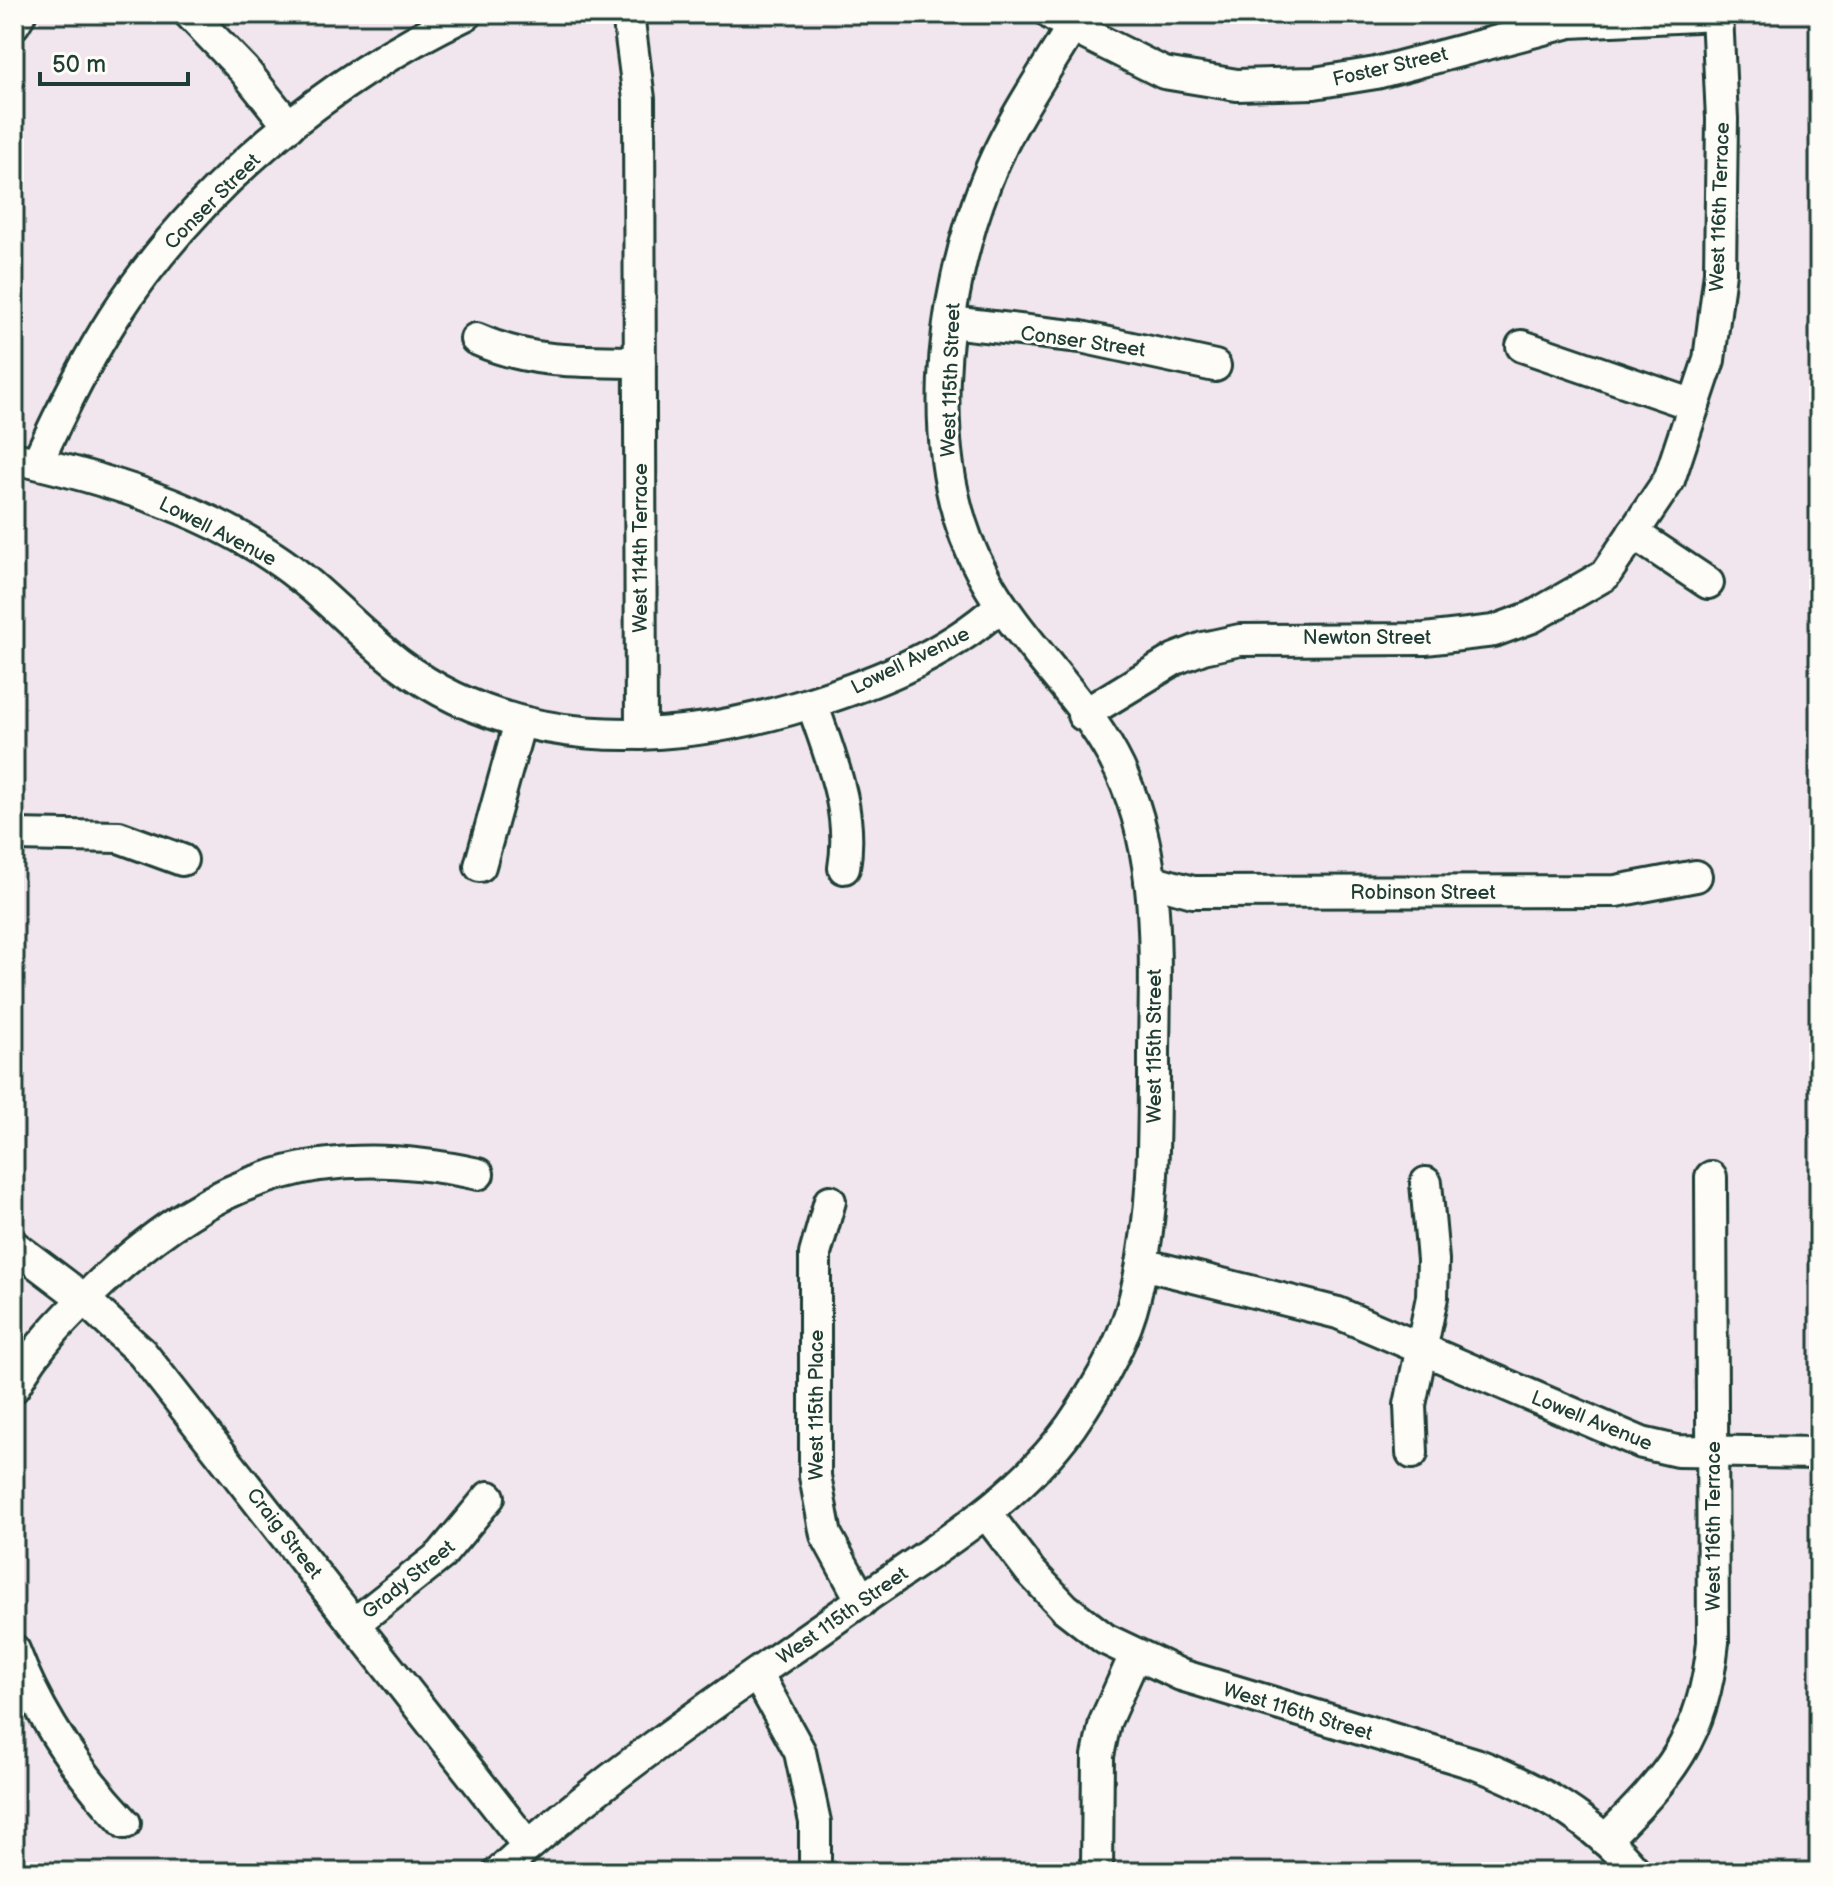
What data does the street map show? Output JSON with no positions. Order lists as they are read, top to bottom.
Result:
{
  "streets": {
    "street": [
      "Foster Street",
      "Conser Street",
      "West 116th Terrace",
      "West 115th Street",
      "Lowell Avenue",
      "West 114th Terrace",
      "Newton Street",
      "Robinson Street",
      "West 115th Place",
      "Craig Street",
      "Grady Street",
      "West 116th Street"
    ]
  },
  "crossings": [
    ["Foster Street", "West 116th Terrace"],
    ["Foster Street", "West 115th Street"],
    ["Conser Street", "West 115th Street"],
    ["Conser Street", "Lowell Avenue"],
    ["West 116th Terrace", "Lowell Avenue"],
    ["West 116th Terrace", "Newton Street"],
    ["West 116th Terrace", "West 116th Street"],
    ["West 115th Street", "Lowell Avenue"],
    ["West 115th Street", "Newton Street"],
    ["West 115th Street", "Robinson Street"],
    ["West 115th Street", "West 115th Place"],
    ["West 115th Street", "Craig Street"],
    ["West 115th Street", "West 116th Street"],
    ["Lowell Avenue", "West 114th Terrace"],
    ["Craig Street", "Grady Street"]
  ],
  "scale_bar": "50 m"
}
